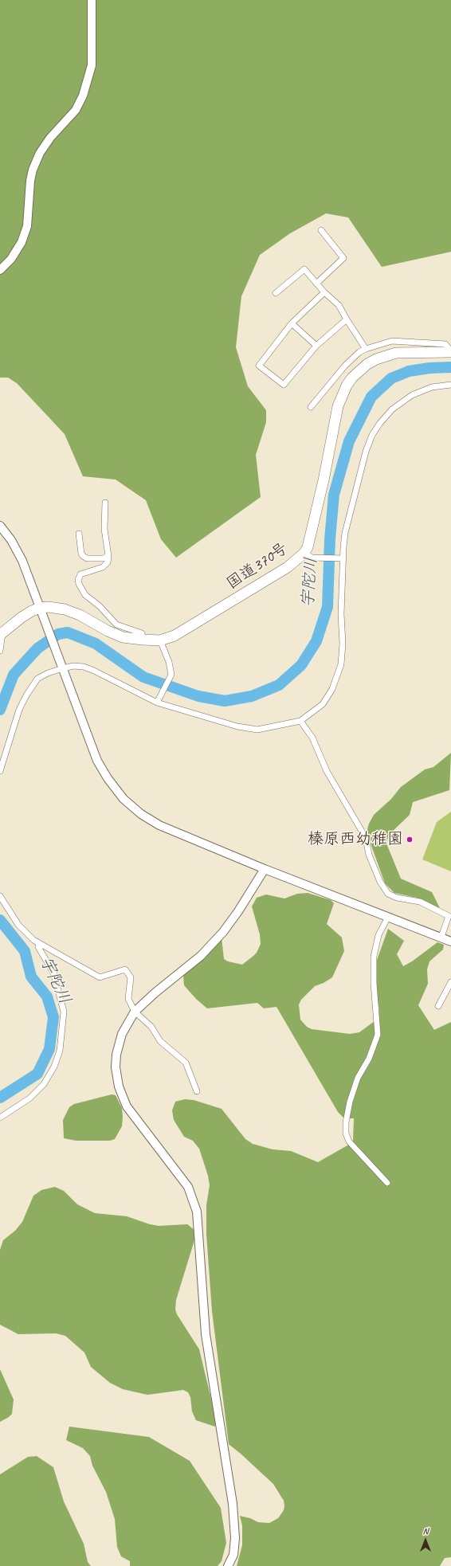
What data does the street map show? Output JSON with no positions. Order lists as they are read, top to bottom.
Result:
{
  "streets": {
    "highway": ["国道370号"]
  },
  "water": ["宇陀川"],
  "places": ["榛原西幼稚園"],
  "north": "top"
}
